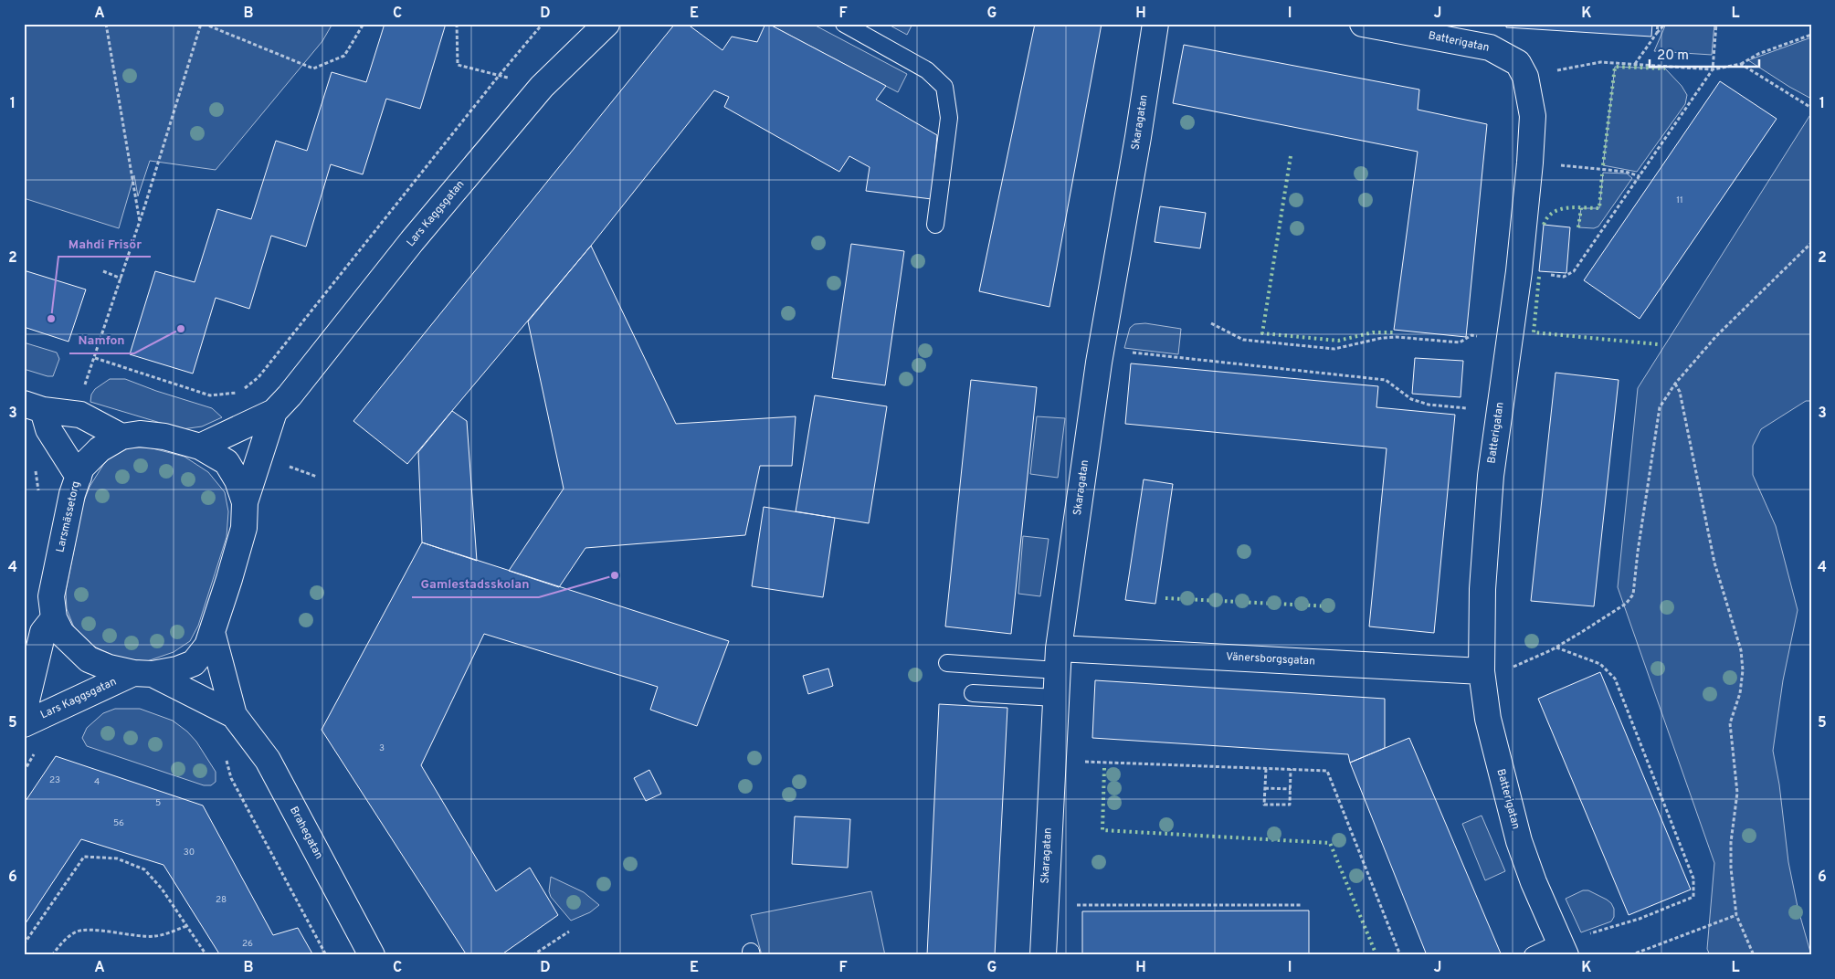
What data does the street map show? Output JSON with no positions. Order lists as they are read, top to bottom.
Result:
{
  "streets": {
    "street": [
      "Batterigatan",
      "Skaragatan",
      "Lars Kaggsgatan",
      "Larsmässetorg",
      "Vänersborgsgatan",
      "Brahegatan"
    ]
  },
  "crossings": [
    ["Batterigatan", "Vänersborgsgatan"],
    ["Skaragatan", "Vänersborgsgatan"],
    ["Lars Kaggsgatan", "Larsmässetorg"],
    ["Lars Kaggsgatan", "Brahegatan"],
    ["Larsmässetorg", "Brahegatan"]
  ],
  "places": ["Mahdi Frisör", "Namfon", "Gamlestadsskolan"],
  "house_numbers": [
    "11",
    "3",
    "23",
    "4",
    "5",
    "56",
    "30",
    "28",
    "26"
  ],
  "scale_bar": "20 m",
  "grid": {
    "columns": [
      "A",
      "B",
      "C",
      "D",
      "E",
      "F",
      "G",
      "H",
      "I",
      "J",
      "K",
      "L"
    ],
    "rows": [
      "1",
      "2",
      "3",
      "4",
      "5",
      "6"
    ]
  }
}
